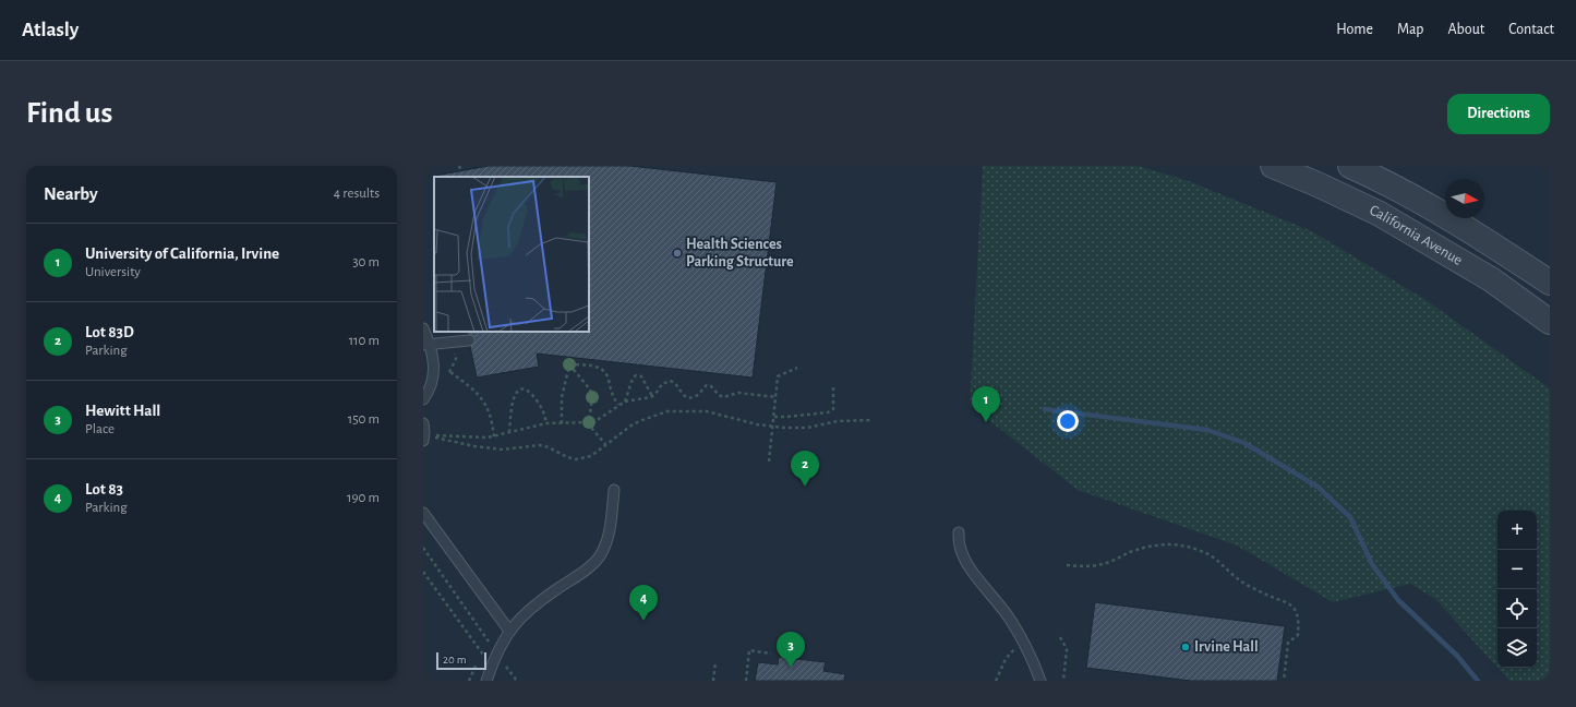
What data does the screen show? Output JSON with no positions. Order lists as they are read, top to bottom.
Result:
{
  "streets": {
    "street": ["California Avenue"]
  },
  "places": ["Health Sciences Parking Structure", "Irvine Hall"],
  "scale_bar": "20 m",
  "north": "right",
  "page": {
    "header": "Atlasly",
    "nav": [
      "Home",
      "Map",
      "About",
      "Contact"
    ],
    "buttons": "Directions",
    "title": "Find us",
    "heading": ["Nearby", "4 results"],
    "list": [
      {
        "mark": "1",
        "name": "University of California, Irvine",
        "note": "University",
        "value": "30 m"
      },
      {
        "mark": "2",
        "name": "Lot 83D",
        "note": "Parking",
        "value": "110 m"
      },
      {
        "mark": "3",
        "name": "Hewitt Hall",
        "note": "Place",
        "value": "150 m"
      },
      {
        "mark": "4",
        "name": "Lot 83",
        "note": "Parking",
        "value": "190 m"
      }
    ],
    "pins": [
      "1",
      "2",
      "4",
      "3"
    ],
    "map_buttons": ["+", "−"],
    "scale": "20 m"
  }
}
